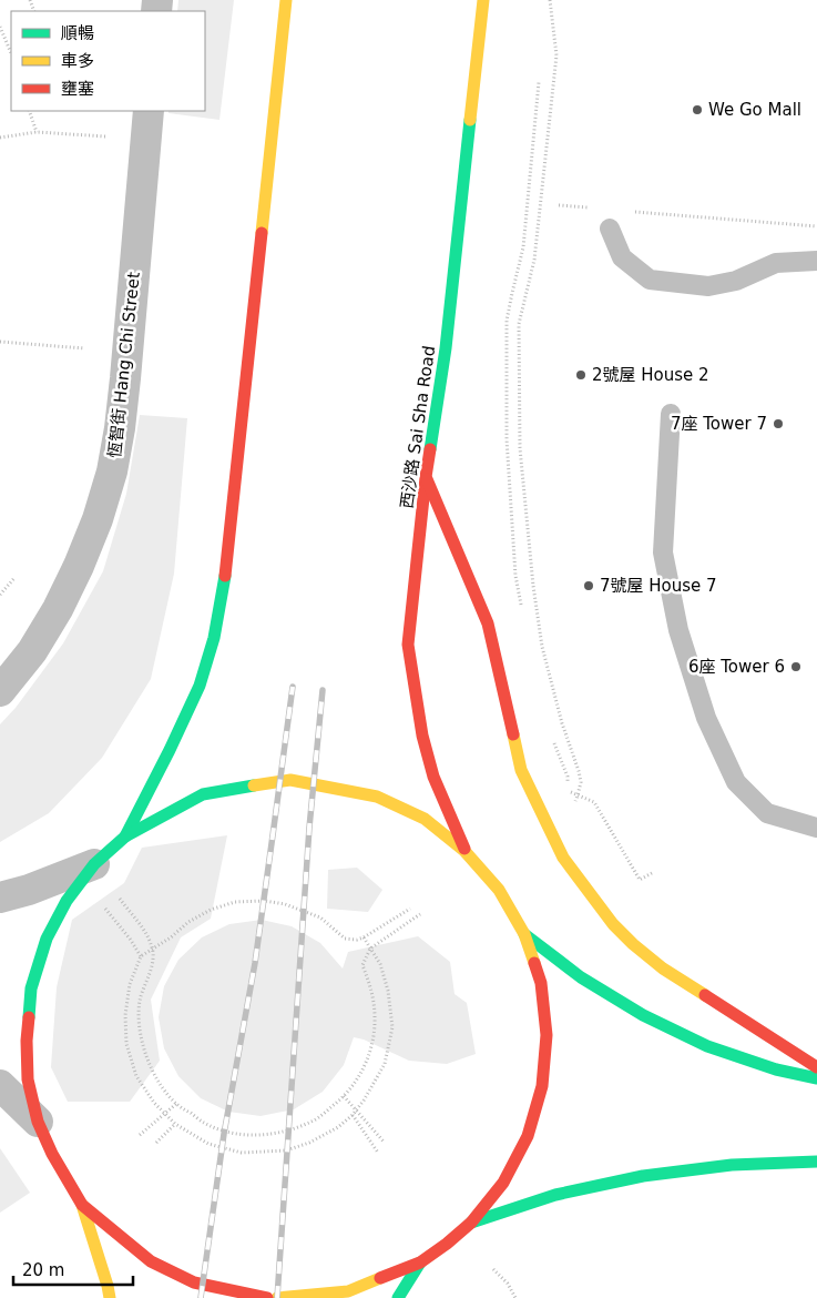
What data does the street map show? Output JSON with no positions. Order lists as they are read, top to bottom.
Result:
{
  "streets": {
    "main road": ["西沙路 Sai Sha Road"],
    "street": ["恆智街 Hang Chi Street"]
  },
  "places": [
    "We Go Mall",
    "2號屋 House 2",
    "7座 Tower 7",
    "7號屋 House 7",
    "6座 Tower 6"
  ],
  "legend": ["順暢", "車多", "壅塞"],
  "scale_bar": "20 m"
}
